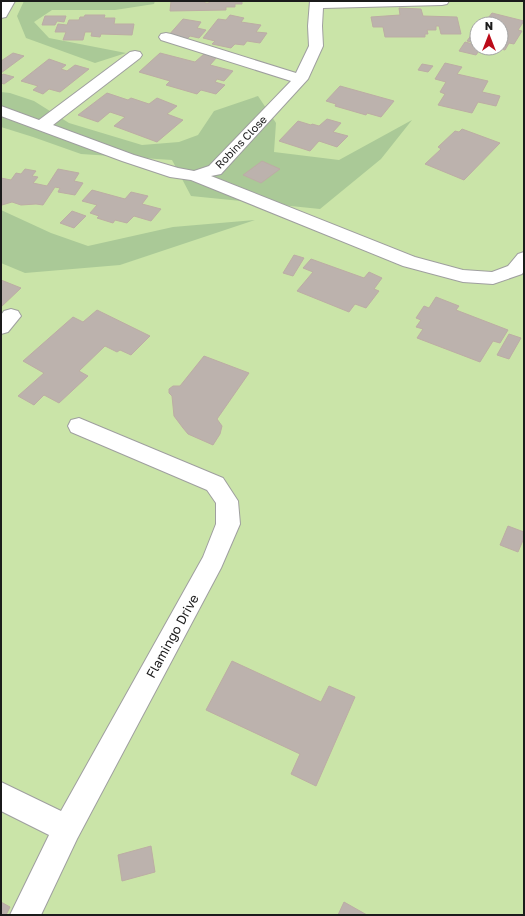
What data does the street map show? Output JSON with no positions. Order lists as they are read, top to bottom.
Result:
{
  "streets": {
    "street": ["Robins Close", "Flamingo Drive"]
  },
  "north": "top"
}
